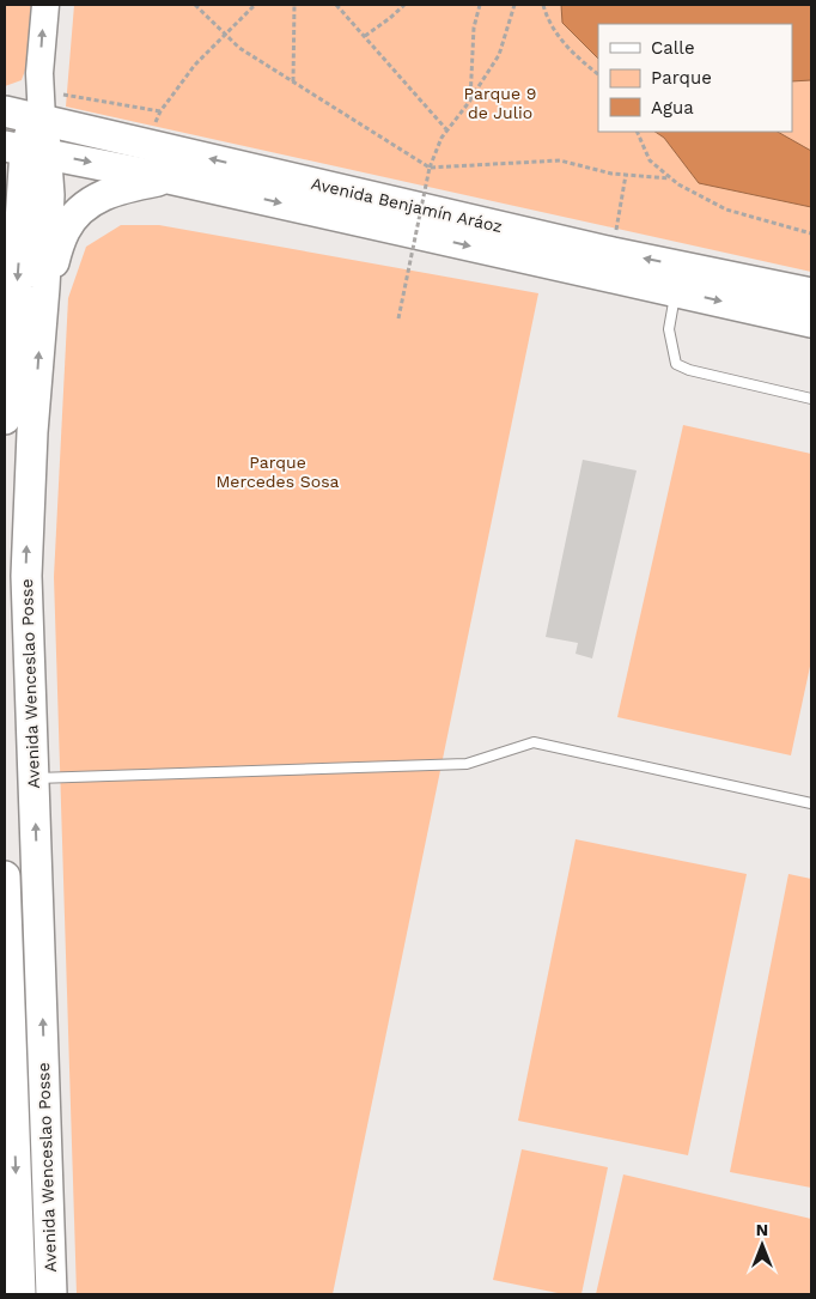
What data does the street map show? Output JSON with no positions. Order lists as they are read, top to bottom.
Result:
{
  "streets": {
    "main road": ["Avenida Benjamín Aráoz", "Avenida Wenceslao Posse"]
  },
  "crossings": [
    ["Avenida Benjamín Aráoz", "Avenida Wenceslao Posse"]
  ],
  "parks": ["Parque 9 de Julio", "Parque Mercedes Sosa"],
  "legend": ["Calle", "Parque", "Agua"],
  "north": "top"
}
